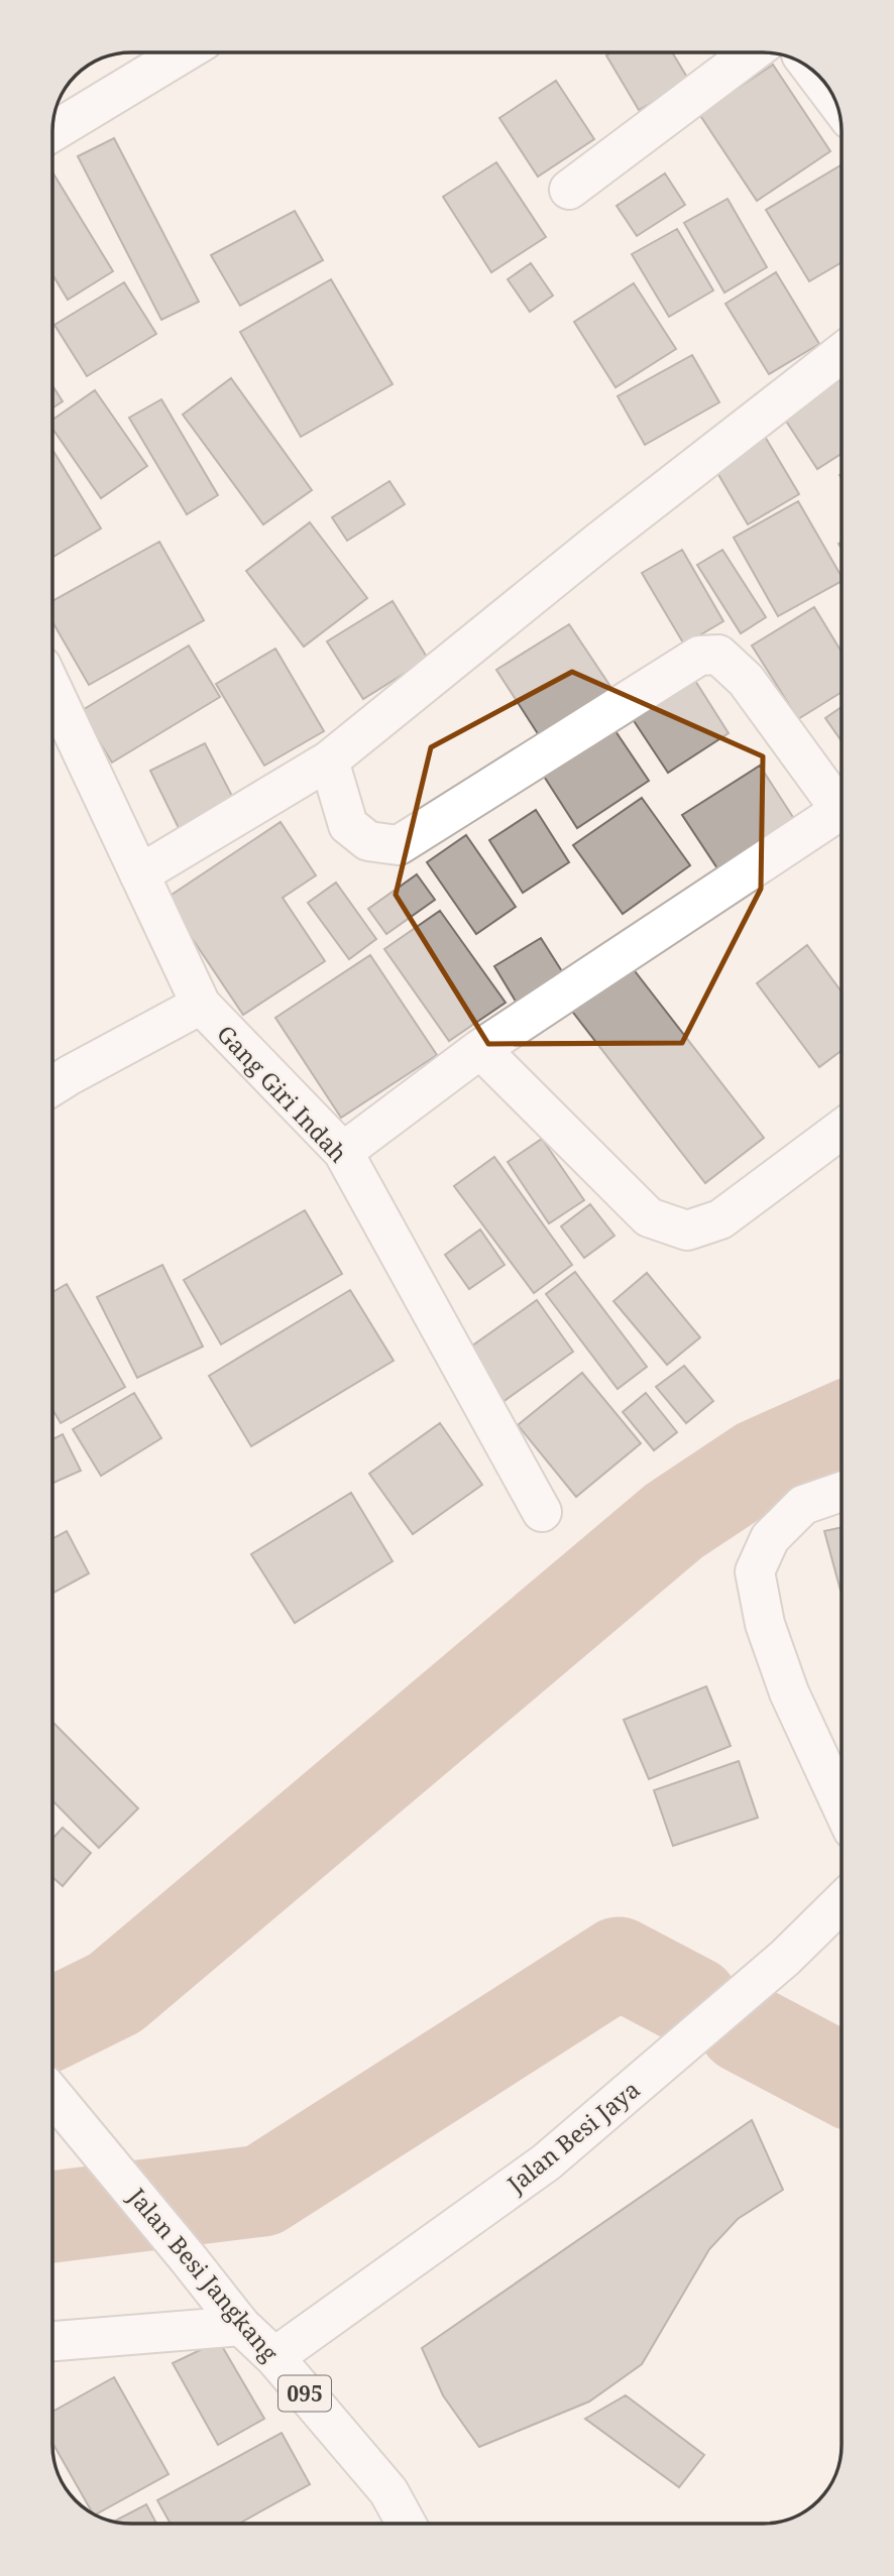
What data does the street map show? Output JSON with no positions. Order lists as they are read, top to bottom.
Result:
{
  "streets": {
    "street": [
      "Gang Giri Indah",
      "Jalan Besi Jaya",
      "Jalan Besi Jangkang",
      "095"
    ]
  },
  "crossings": [
    ["Jalan Besi Jaya", "Jalan Besi Jangkang"]
  ]
}
